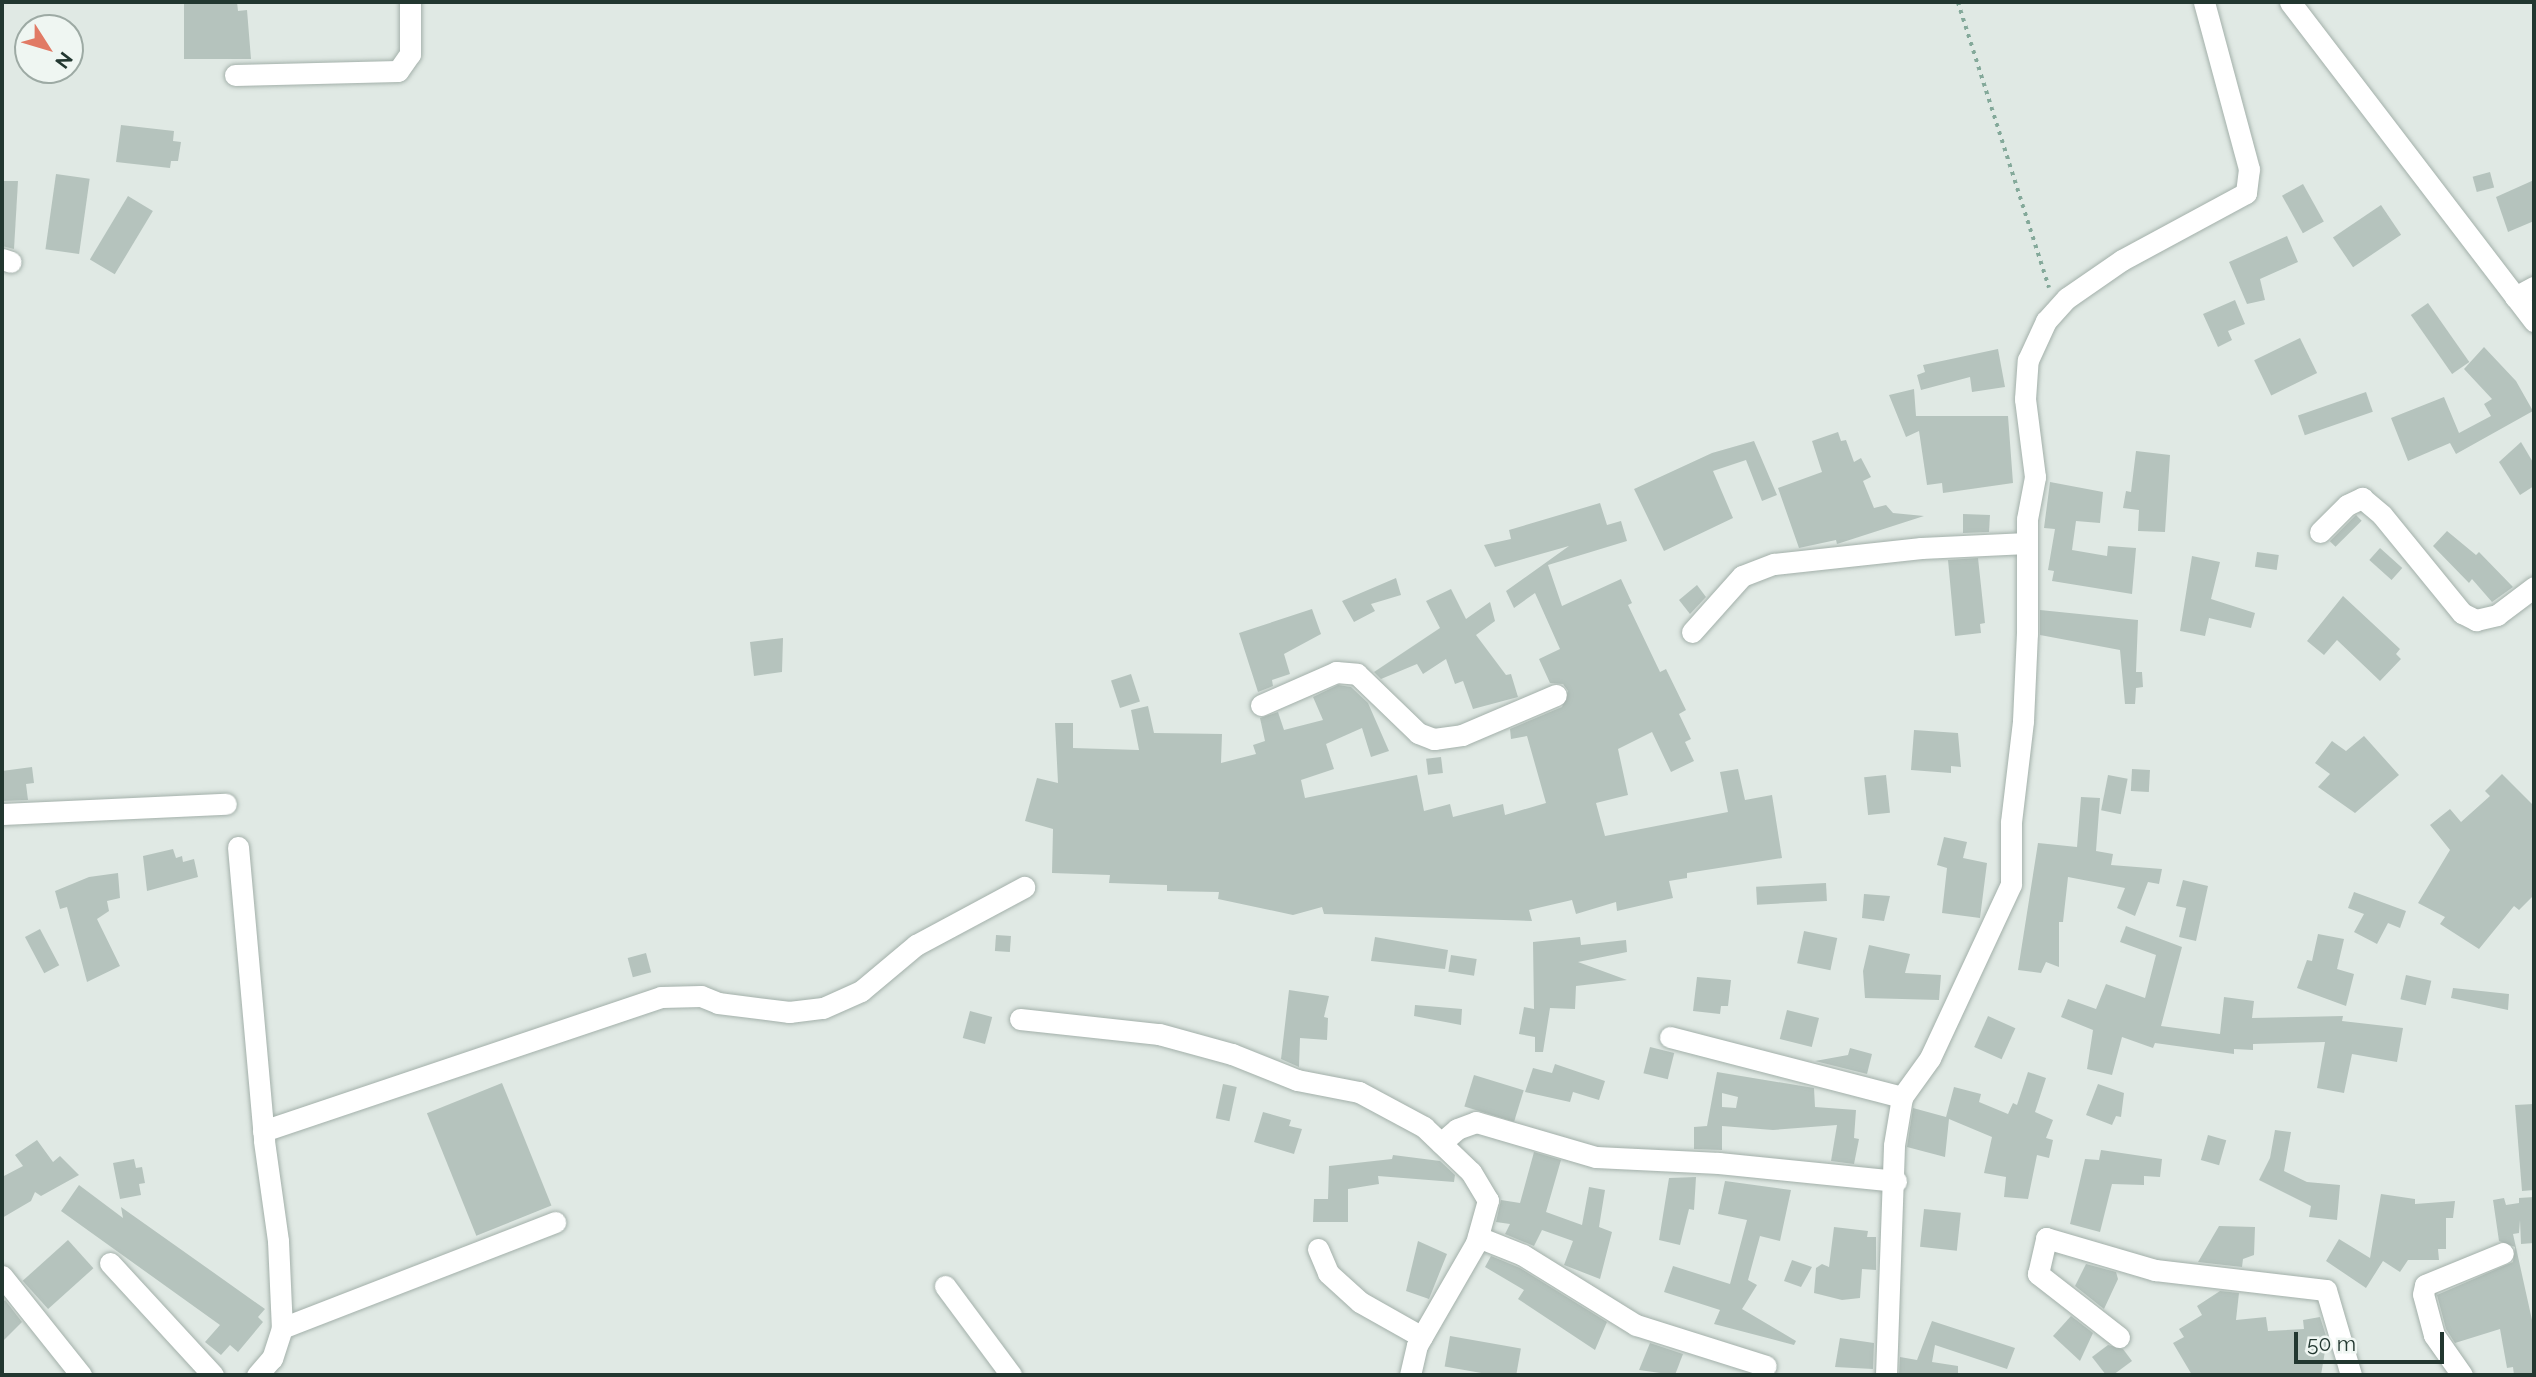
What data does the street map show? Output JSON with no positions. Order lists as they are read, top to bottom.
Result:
{
  "scale_bar": "50 m",
  "north": "bottom right"
}
